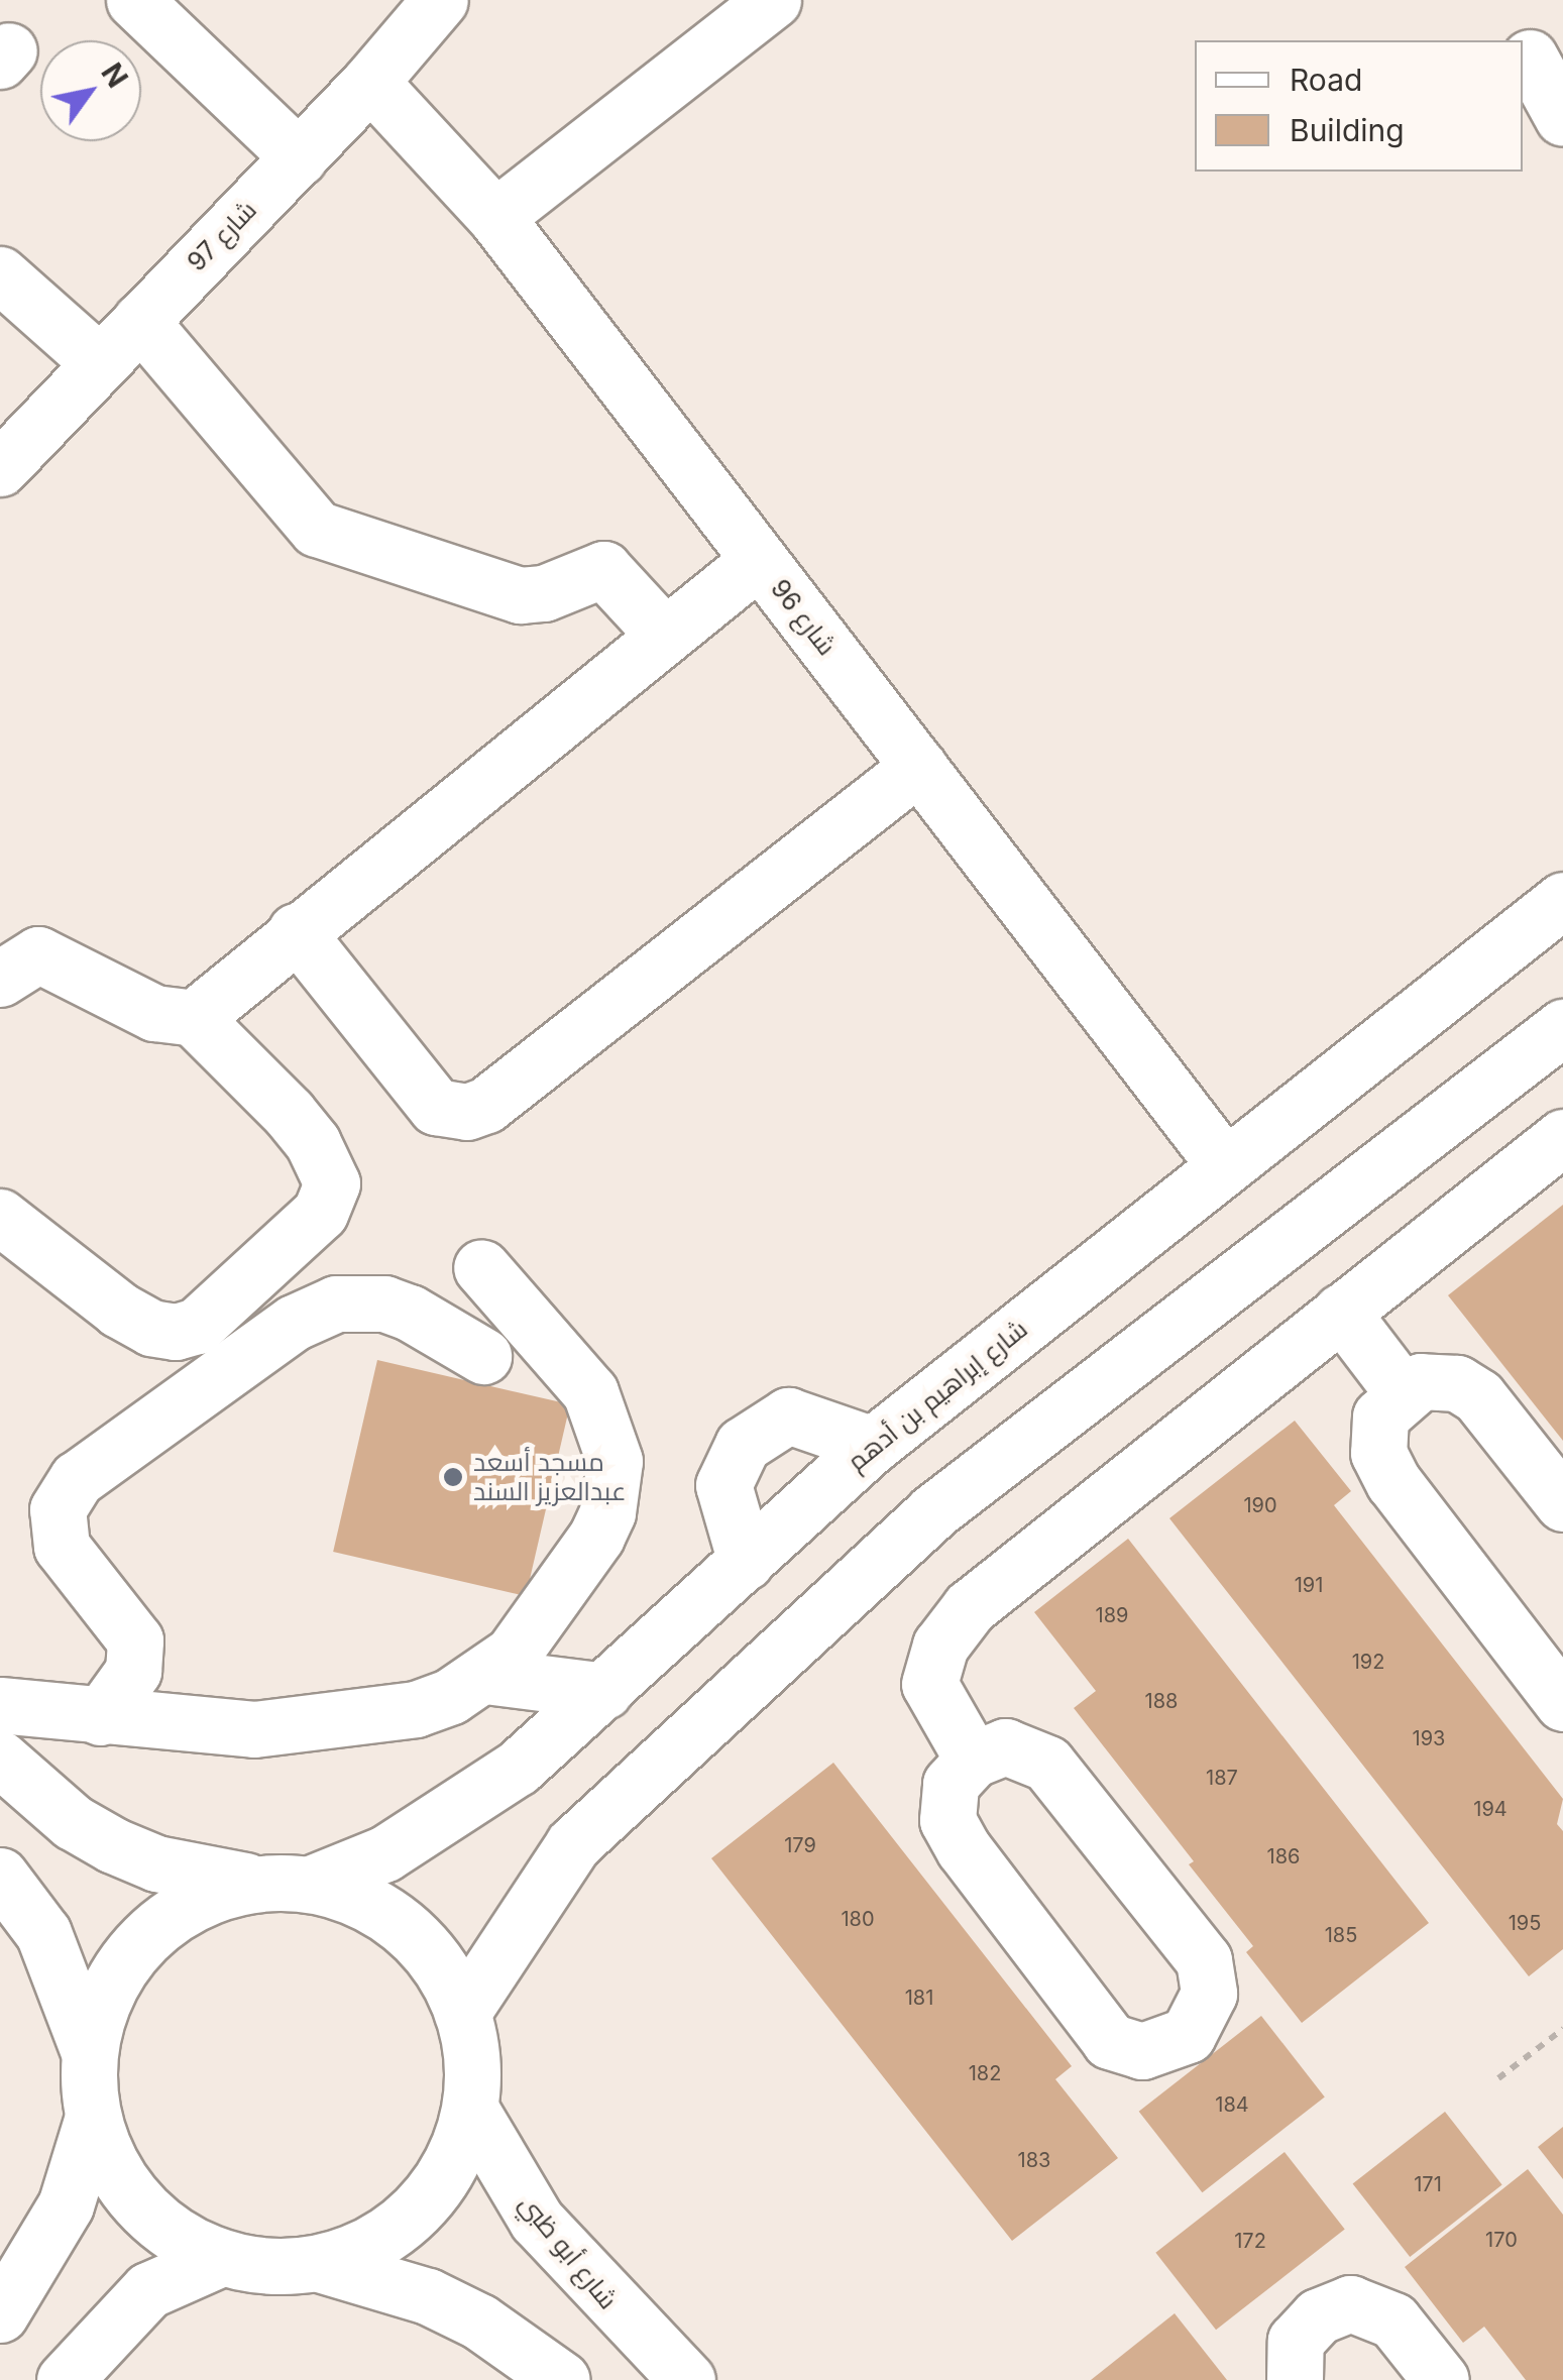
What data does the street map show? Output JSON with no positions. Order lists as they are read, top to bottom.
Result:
{
  "streets": {
    "street": [
      "شارع 97",
      "شارع 96",
      "شارع إبراهيم بن أدهم",
      "شارع أبو ظبي"
    ]
  },
  "crossings": [
    ["شارع 97", "شارع 96"],
    ["شارع 96", "شارع إبراهيم بن أدهم"]
  ],
  "places": ["مسجد أسعد عبدالعزيز السند"],
  "house_numbers": [
    "190",
    "191",
    "189",
    "192",
    "188",
    "193",
    "187",
    "194",
    "179",
    "186",
    "180",
    "195",
    "185",
    "181",
    "182",
    "184",
    "183",
    "171",
    "170",
    "172"
  ],
  "legend": ["Road", "Building"],
  "north": "top right"
}
